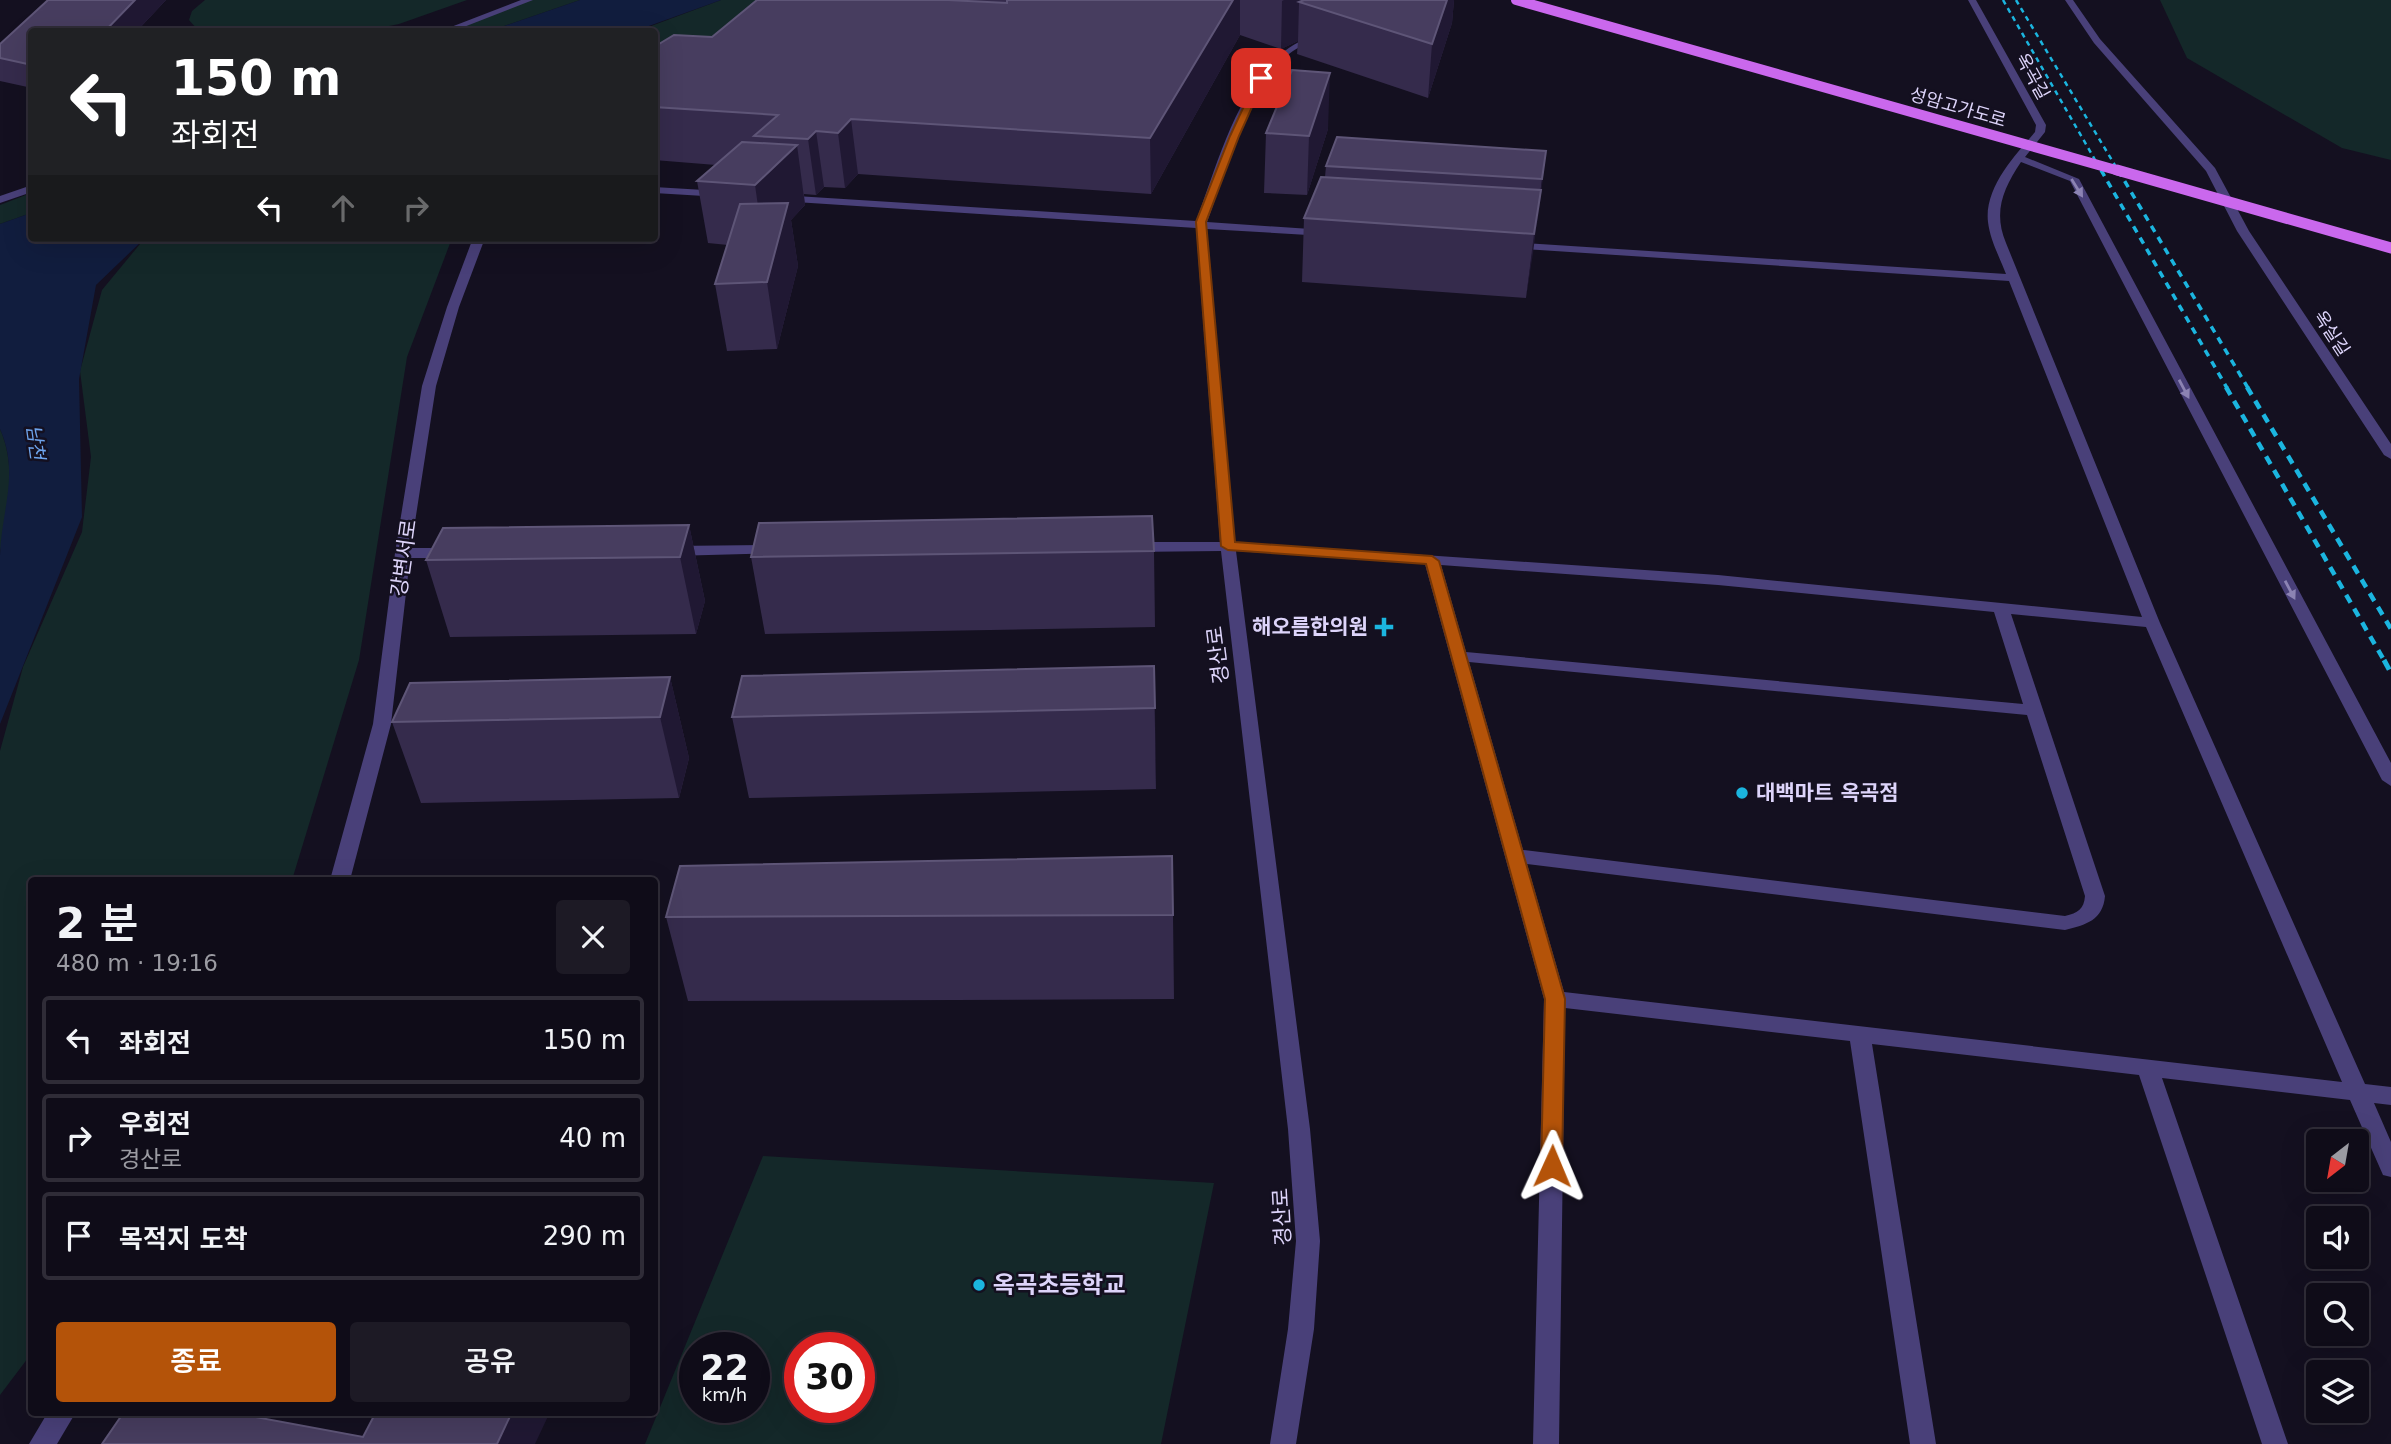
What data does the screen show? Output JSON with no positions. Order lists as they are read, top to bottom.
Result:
{
  "streets": {
    "main road": ["성암고가도로"],
    "street": [
      "옥곡길",
      "옥실길",
      "강변서로",
      "경산로"
    ]
  },
  "water": ["남천"],
  "places": {
    "health": ["해오름한의원"],
    "other": ["대백마트 옥곡점", "옥곡초등학교"]
  },
  "north": "bottom left",
  "page": {
    "turn": ["150 m", "좌회전"],
    "heading": ["2 분", "480 m · 19:16"],
    "list": [
      {
        "name": "좌회전",
        "value": "150 m"
      },
      {
        "name": "우회전",
        "note": "경산로",
        "value": "40 m"
      },
      {
        "name": "목적지 도착",
        "value": "290 m"
      }
    ],
    "buttons": ["종료", "공유"],
    "speed": "22 km/h",
    "limit": "30"
  }
}
